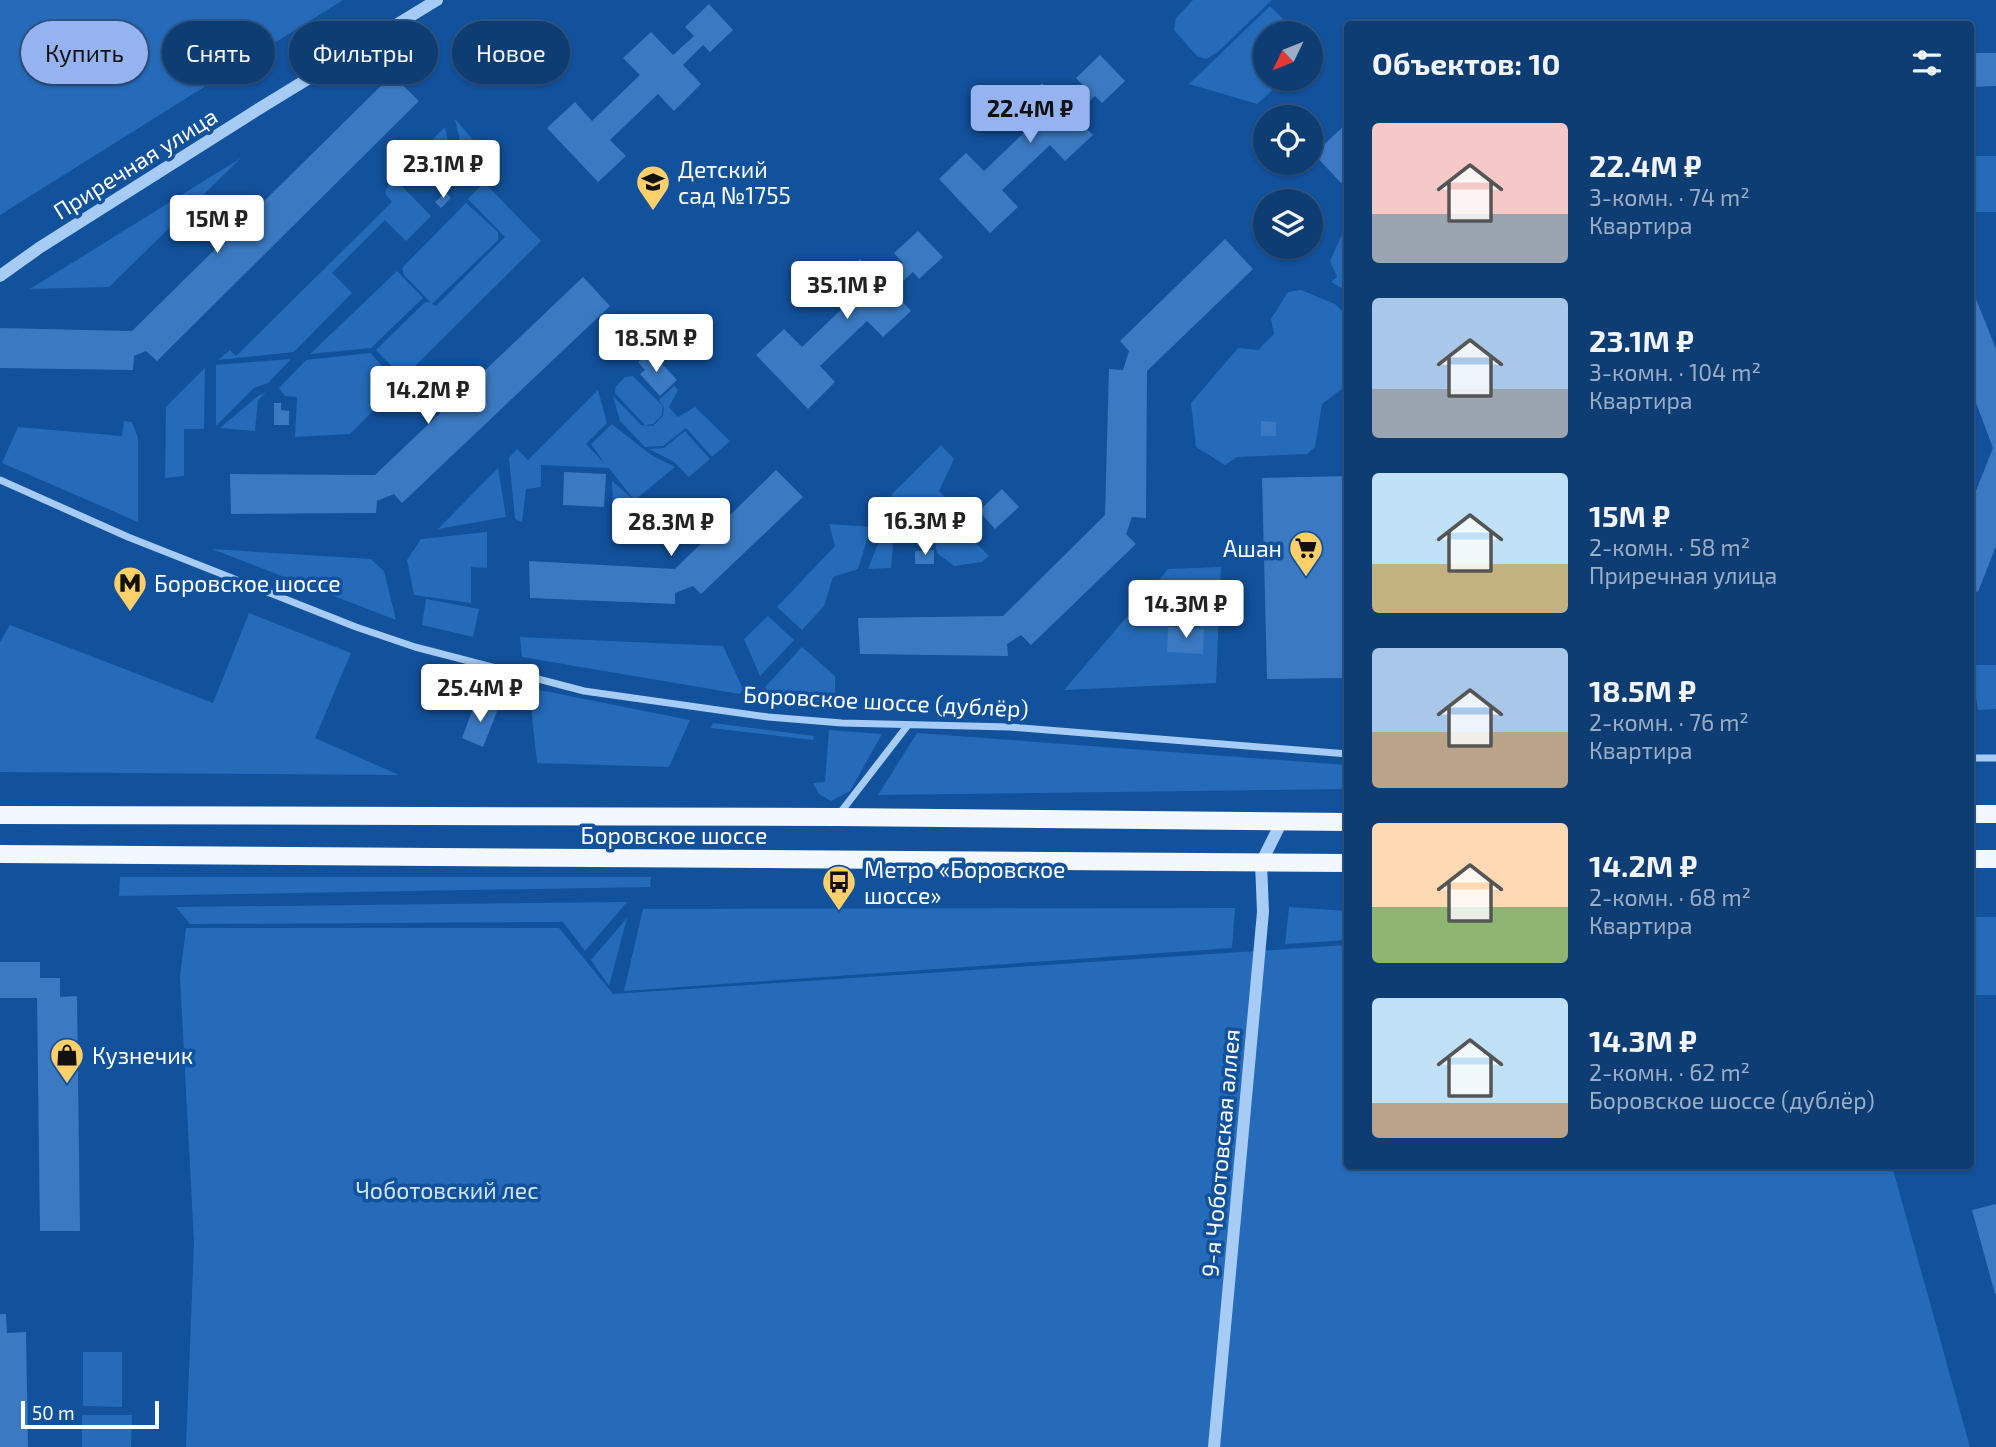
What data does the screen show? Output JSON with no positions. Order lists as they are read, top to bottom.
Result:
{
  "streets": {
    "main road": ["Боровское шоссе"],
    "street": ["Приречная улица", "Боровское шоссе (дублёр)", "9-я Чоботовская аллея"]
  },
  "crossings": [
    ["Боровское шоссе", "9-я Чоботовская аллея"]
  ],
  "parks": ["Чоботовский лес"],
  "places": {
    "school or university": ["Детский сад №1755"],
    "supermarket": ["Ашан"],
    "metro station": ["Боровское шоссе"],
    "bus stop": ["Метро «Боровское шоссе»"],
    "shop": ["Кузнечик"]
  },
  "scale_bar": "50 m",
  "north": "bottom left",
  "page": {
    "chip": [
      "Купить",
      "Снять",
      "Фильтры",
      "Новое"
    ],
    "heading": "Объектов: 10",
    "price": [
      "22.4M ₽",
      "23.1M ₽",
      "15M ₽",
      "35.1M ₽",
      "18.5M ₽",
      "14.2M ₽",
      "16.3M ₽",
      "28.3M ₽",
      "14.3M ₽",
      "25.4M ₽"
    ],
    "list": [
      {
        "name": "22.4M ₽",
        "note": "3-комн. · 74 m² · Квартира"
      },
      {
        "name": "23.1M ₽",
        "note": "3-комн. · 104 m² · Квартира"
      },
      {
        "name": "15M ₽",
        "note": "2-комн. · 58 m² · Приречная улица"
      },
      {
        "name": "18.5M ₽",
        "note": "2-комн. · 76 m² · Квартира"
      },
      {
        "name": "14.2M ₽",
        "note": "2-комн. · 68 m² · Квартира"
      },
      {
        "name": "14.3M ₽",
        "note": "2-комн. · 62 m² · Боровское шоссе (дублёр)"
      }
    ],
    "scale": "50 m"
  }
}
